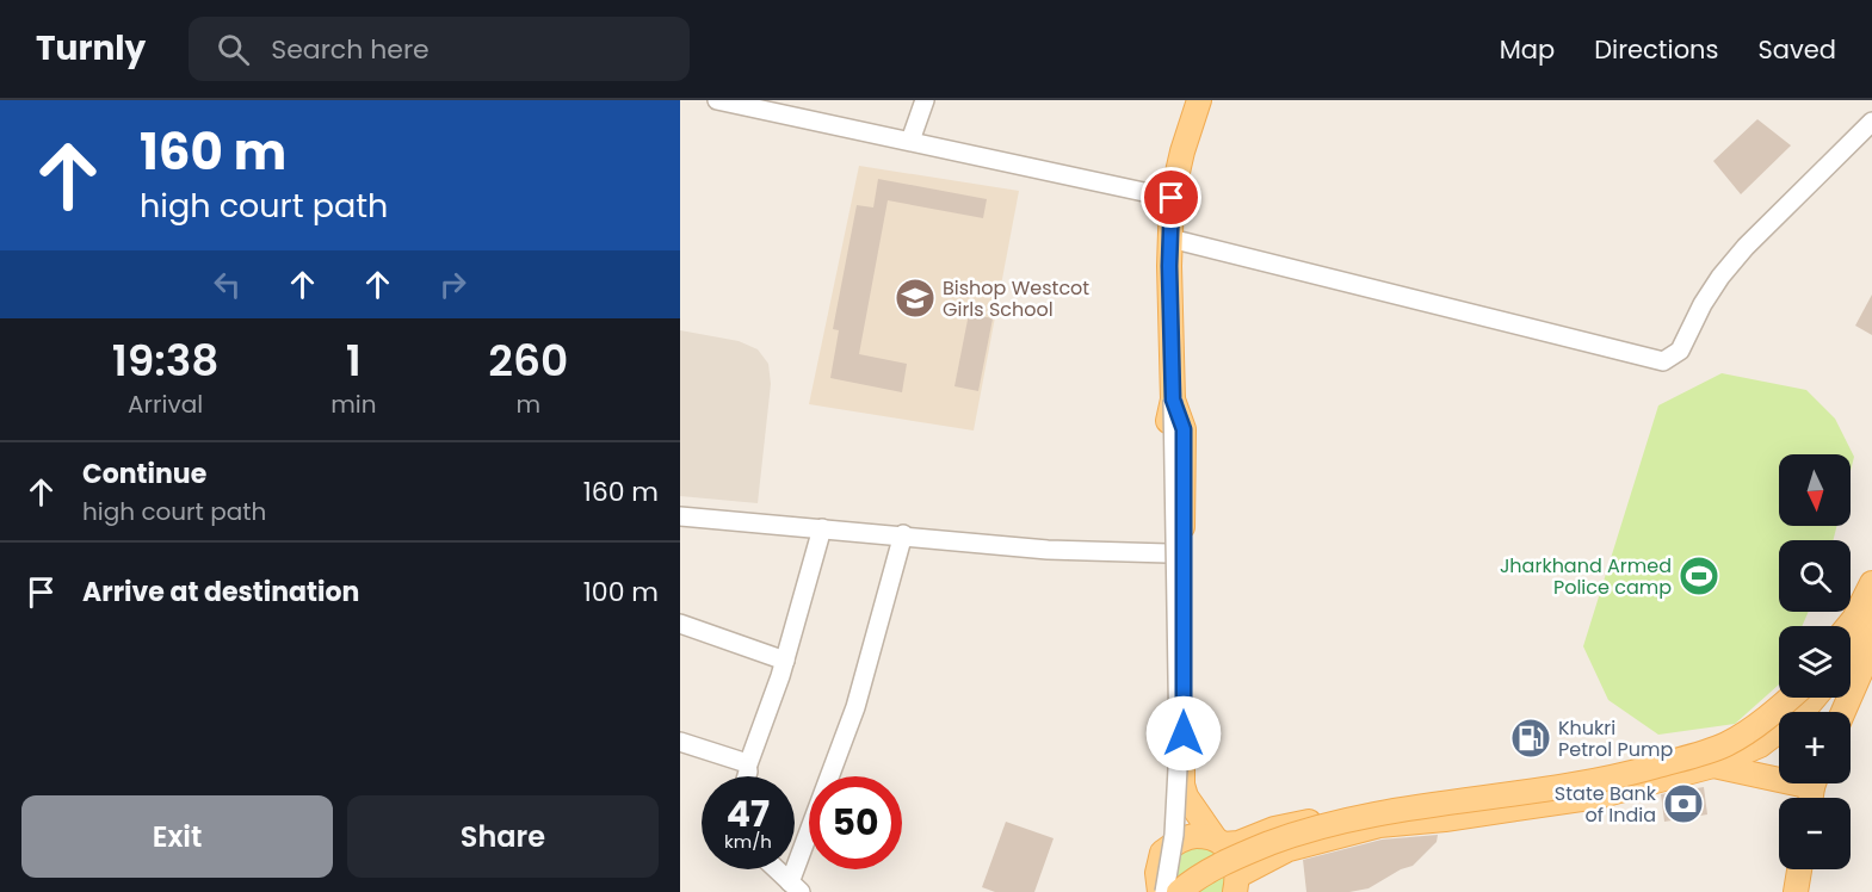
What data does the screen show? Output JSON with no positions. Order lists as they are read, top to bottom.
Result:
{
  "places": {
    "school or university": ["Bishop Westcot Girls School"],
    "sports": ["Jharkhand Armed Police camp"],
    "fuel station": ["Khukri Petrol Pump"],
    "bank": ["State Bank of India"]
  },
  "north": "bottom",
  "page": {
    "header": "Turnly",
    "search": "Search here",
    "nav": ["Map", "Directions", "Saved"],
    "turn": ["160 m", "high court path"],
    "eta": [
      "19:38",
      "Arrival",
      "1",
      "min",
      "260",
      "m"
    ],
    "list": [
      {
        "name": "Continue",
        "note": "high court path",
        "value": "160 m"
      },
      {
        "name": "Arrive at destination",
        "value": "100 m"
      }
    ],
    "map_buttons": ["+", "−"],
    "speed": "47 km/h",
    "limit": "50",
    "buttons": ["Exit", "Share"]
  }
}
